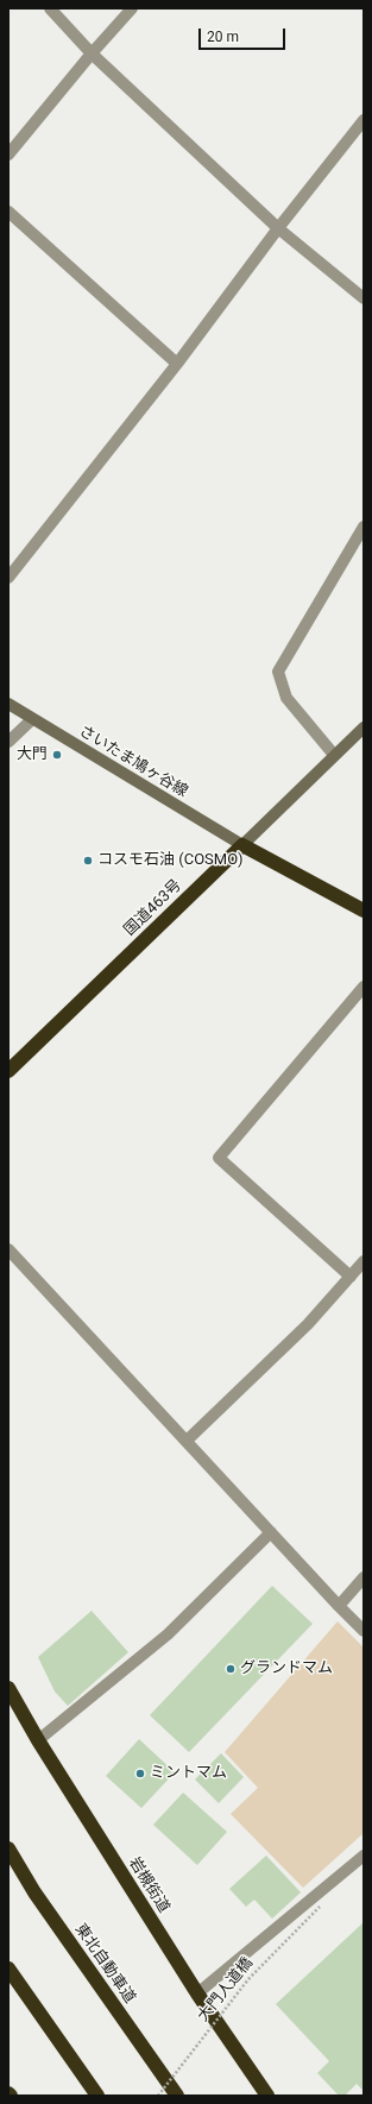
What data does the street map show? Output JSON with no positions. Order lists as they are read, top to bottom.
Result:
{
  "streets": {
    "highway": ["国道463号", "岩槻街道", "東北自動車道"],
    "main road": ["さいたま鳩ヶ谷線"],
    "path": ["大門人道橋"]
  },
  "crossings": [
    ["さいたま鳩ヶ谷線", "国道463号"]
  ],
  "places": [
    "大門",
    "コスモ石油 (COSMO)",
    "グランドマム",
    "ミントマム"
  ],
  "scale_bar": "20 m"
}
